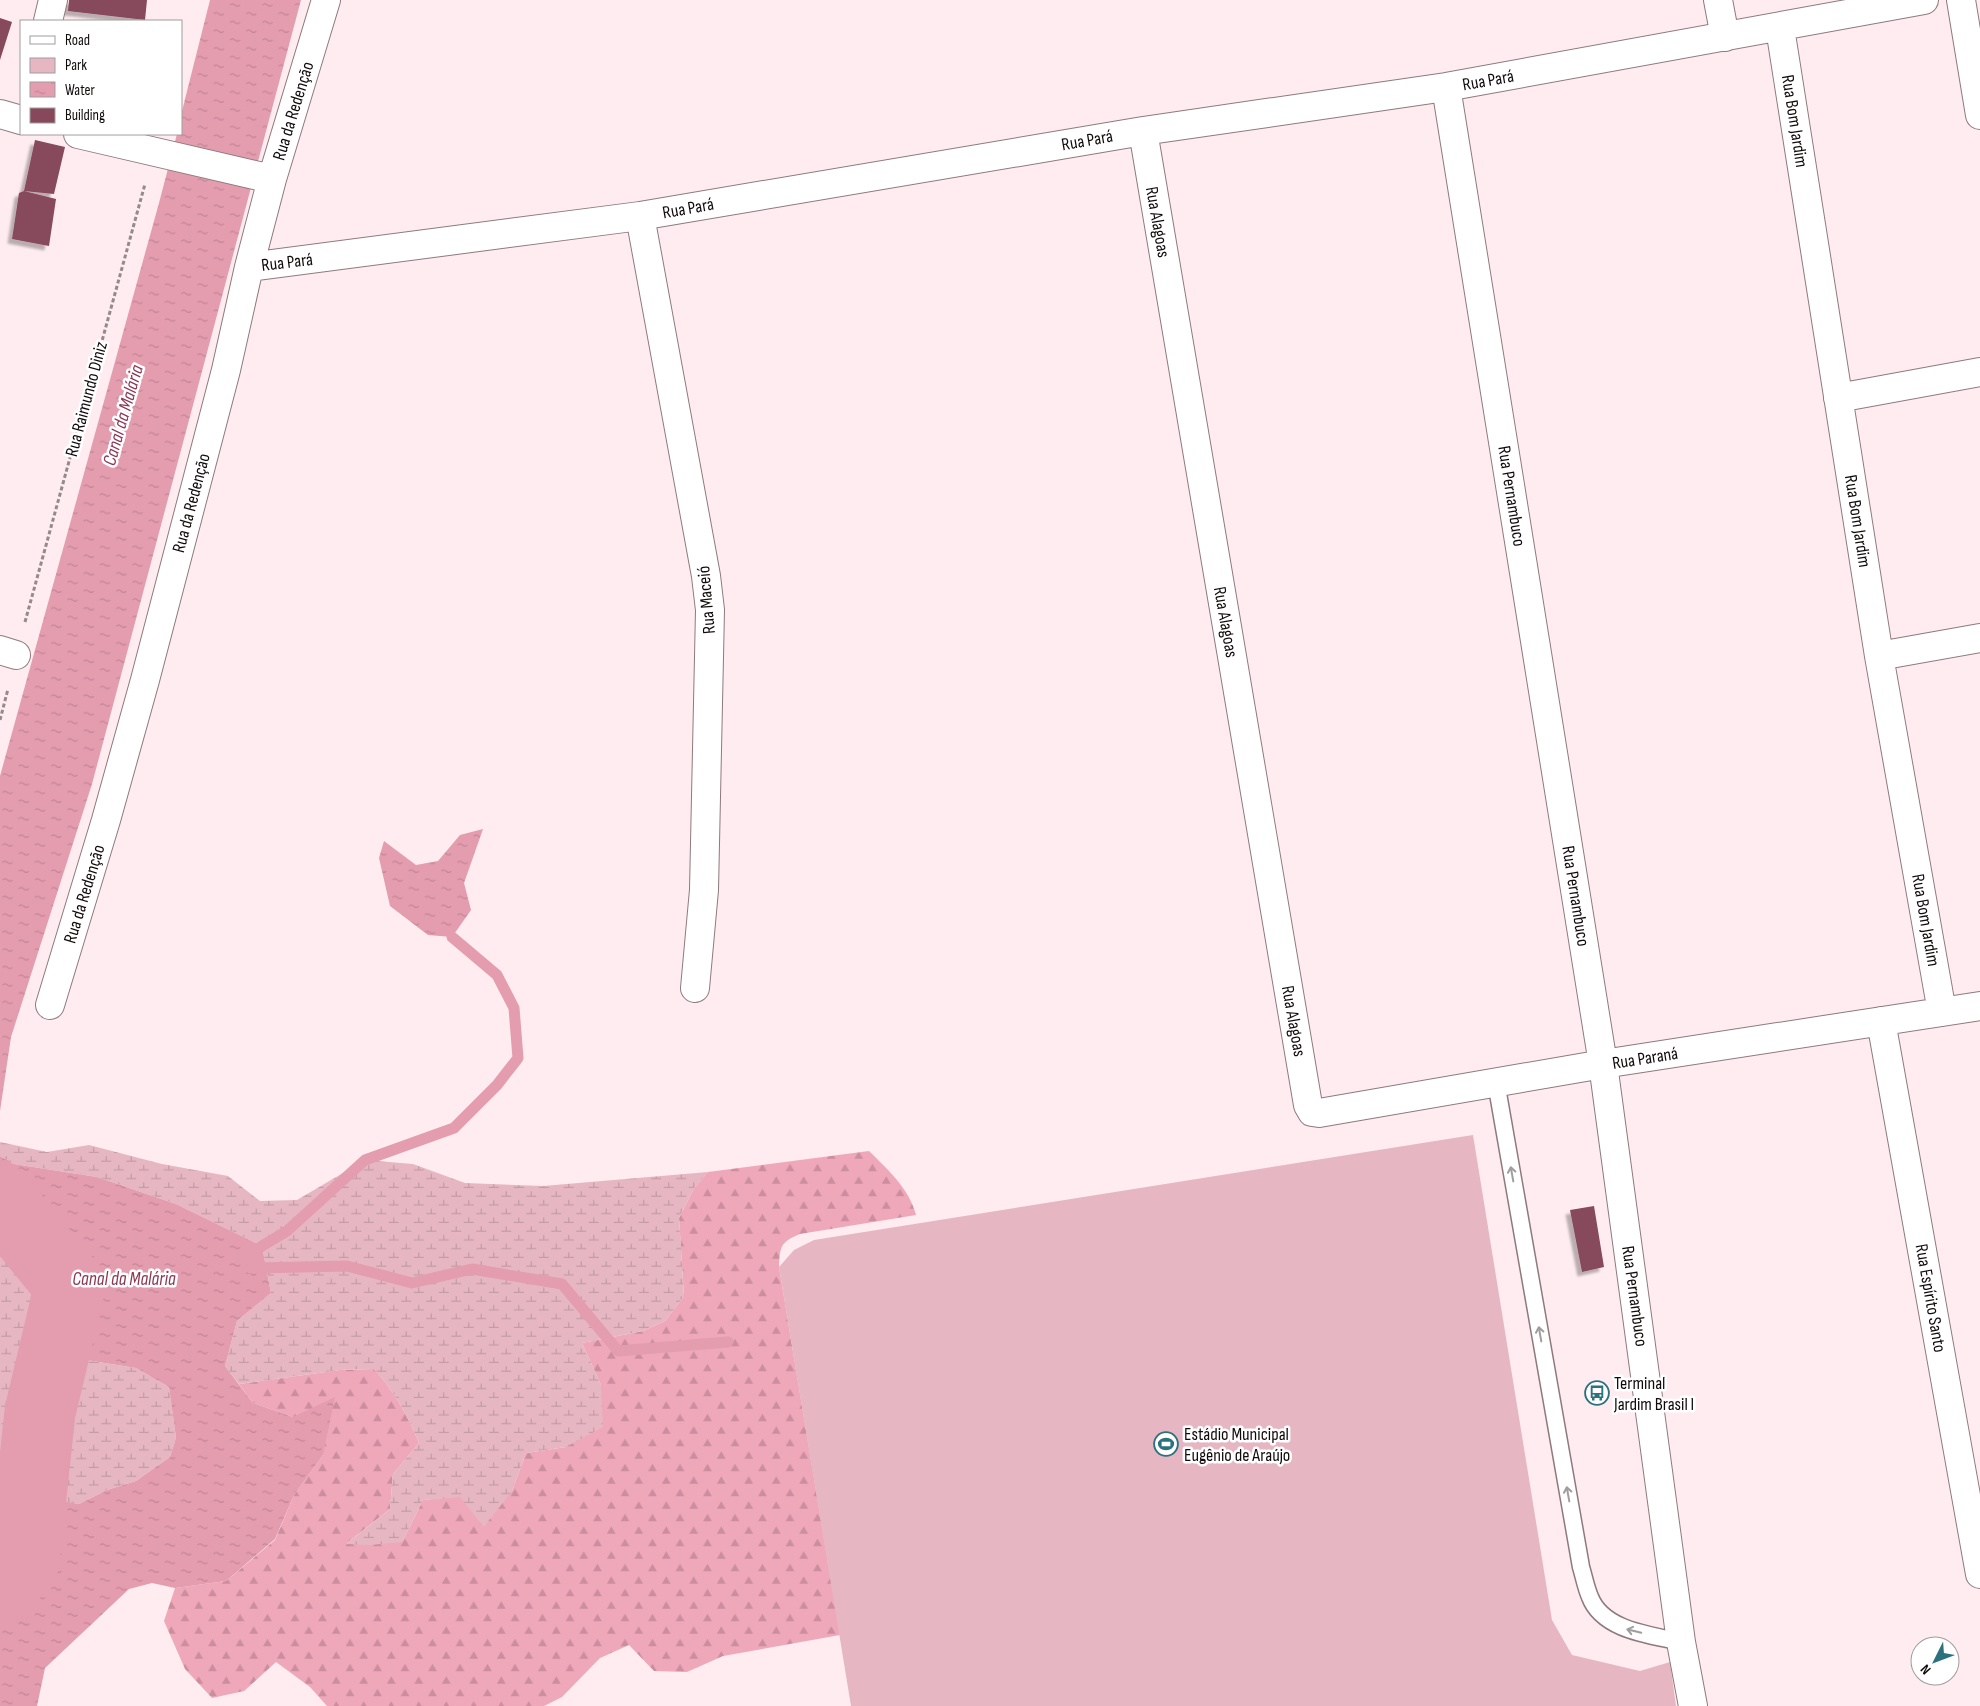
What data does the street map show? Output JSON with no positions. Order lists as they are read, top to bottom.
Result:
{
  "streets": {
    "street": [
      "Rua Pará",
      "Rua da Redenção",
      "Rua Bom Jardim",
      "Rua Alagoas",
      "Rua Pernambuco",
      "Rua Maceió",
      "Rua Paraná",
      "Rua Espírito Santo"
    ],
    "path": ["Rua Raimundo Diniz"]
  },
  "crossings": [
    ["Rua Pará", "Rua da Redenção"],
    ["Rua Pará", "Rua Bom Jardim"],
    ["Rua Pará", "Rua Alagoas"],
    ["Rua Pará", "Rua Pernambuco"],
    ["Rua Pará", "Rua Maceió"],
    ["Rua Bom Jardim", "Rua Paraná"],
    ["Rua Alagoas", "Rua Paraná"],
    ["Rua Pernambuco", "Rua Paraná"],
    ["Rua Paraná", "Rua Espírito Santo"]
  ],
  "water": ["Canal da Malária"],
  "places": {
    "bus stop": ["Terminal Jardim Brasil I"],
    "sports": ["Estádio Municipal Eugênio de Araújo"]
  },
  "legend": [
    "Road",
    "Park",
    "Water",
    "Building"
  ],
  "north": "bottom left"
}
